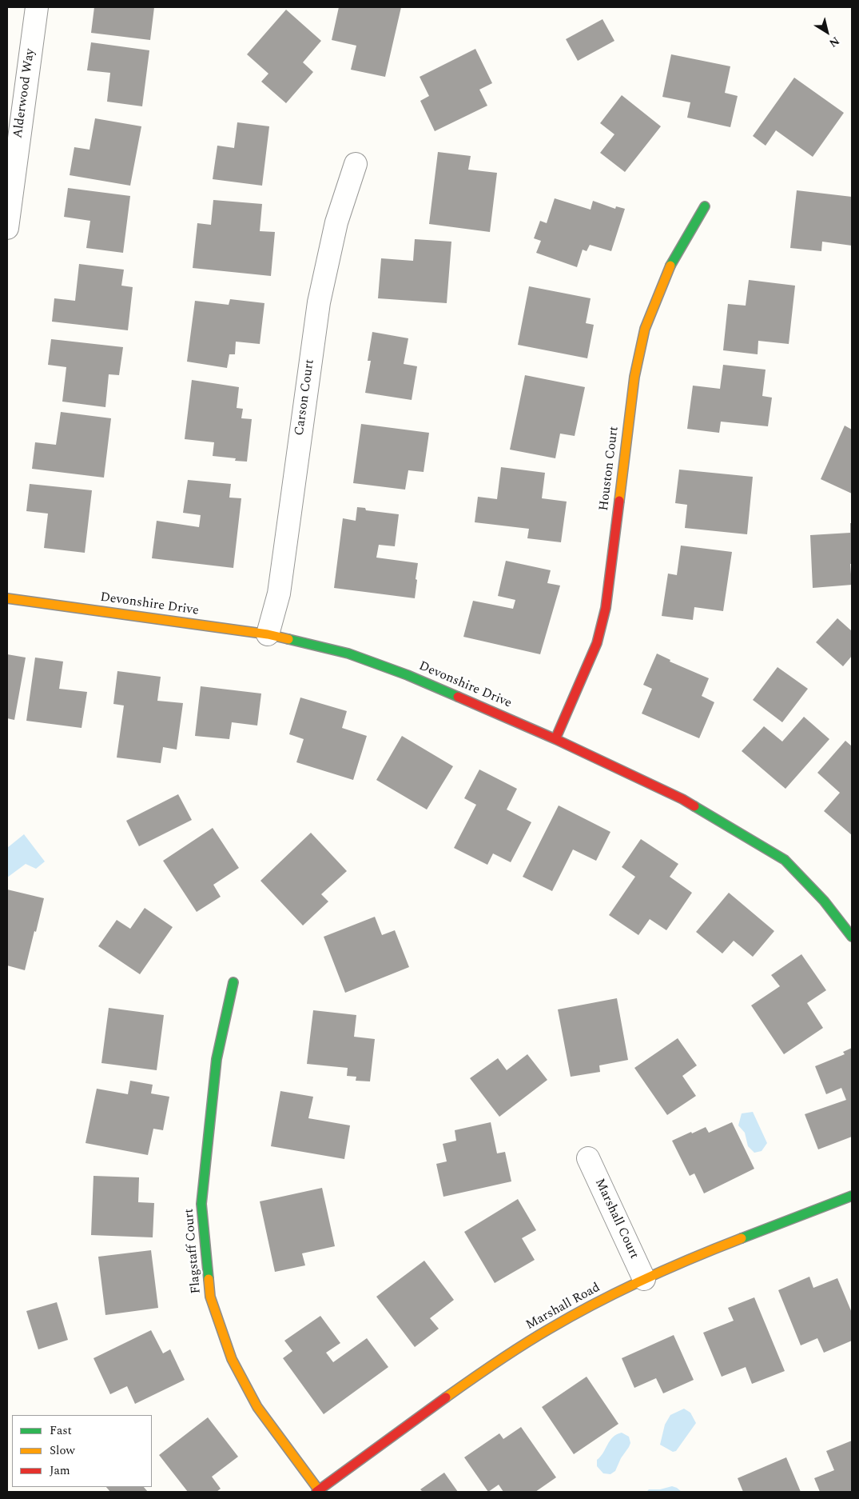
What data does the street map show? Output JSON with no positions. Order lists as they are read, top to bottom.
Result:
{
  "streets": {
    "street": [
      "Alderwood Way",
      "Carson Court",
      "Houston Court",
      "Devonshire Drive",
      "Marshall Court",
      "Flagstaff Court",
      "Marshall Road"
    ]
  },
  "crossings": [
    ["Carson Court", "Devonshire Drive"],
    ["Houston Court", "Devonshire Drive"],
    ["Marshall Court", "Marshall Road"],
    ["Flagstaff Court", "Marshall Road"]
  ],
  "legend": ["Fast", "Slow", "Jam"],
  "north": "bottom right"
}
